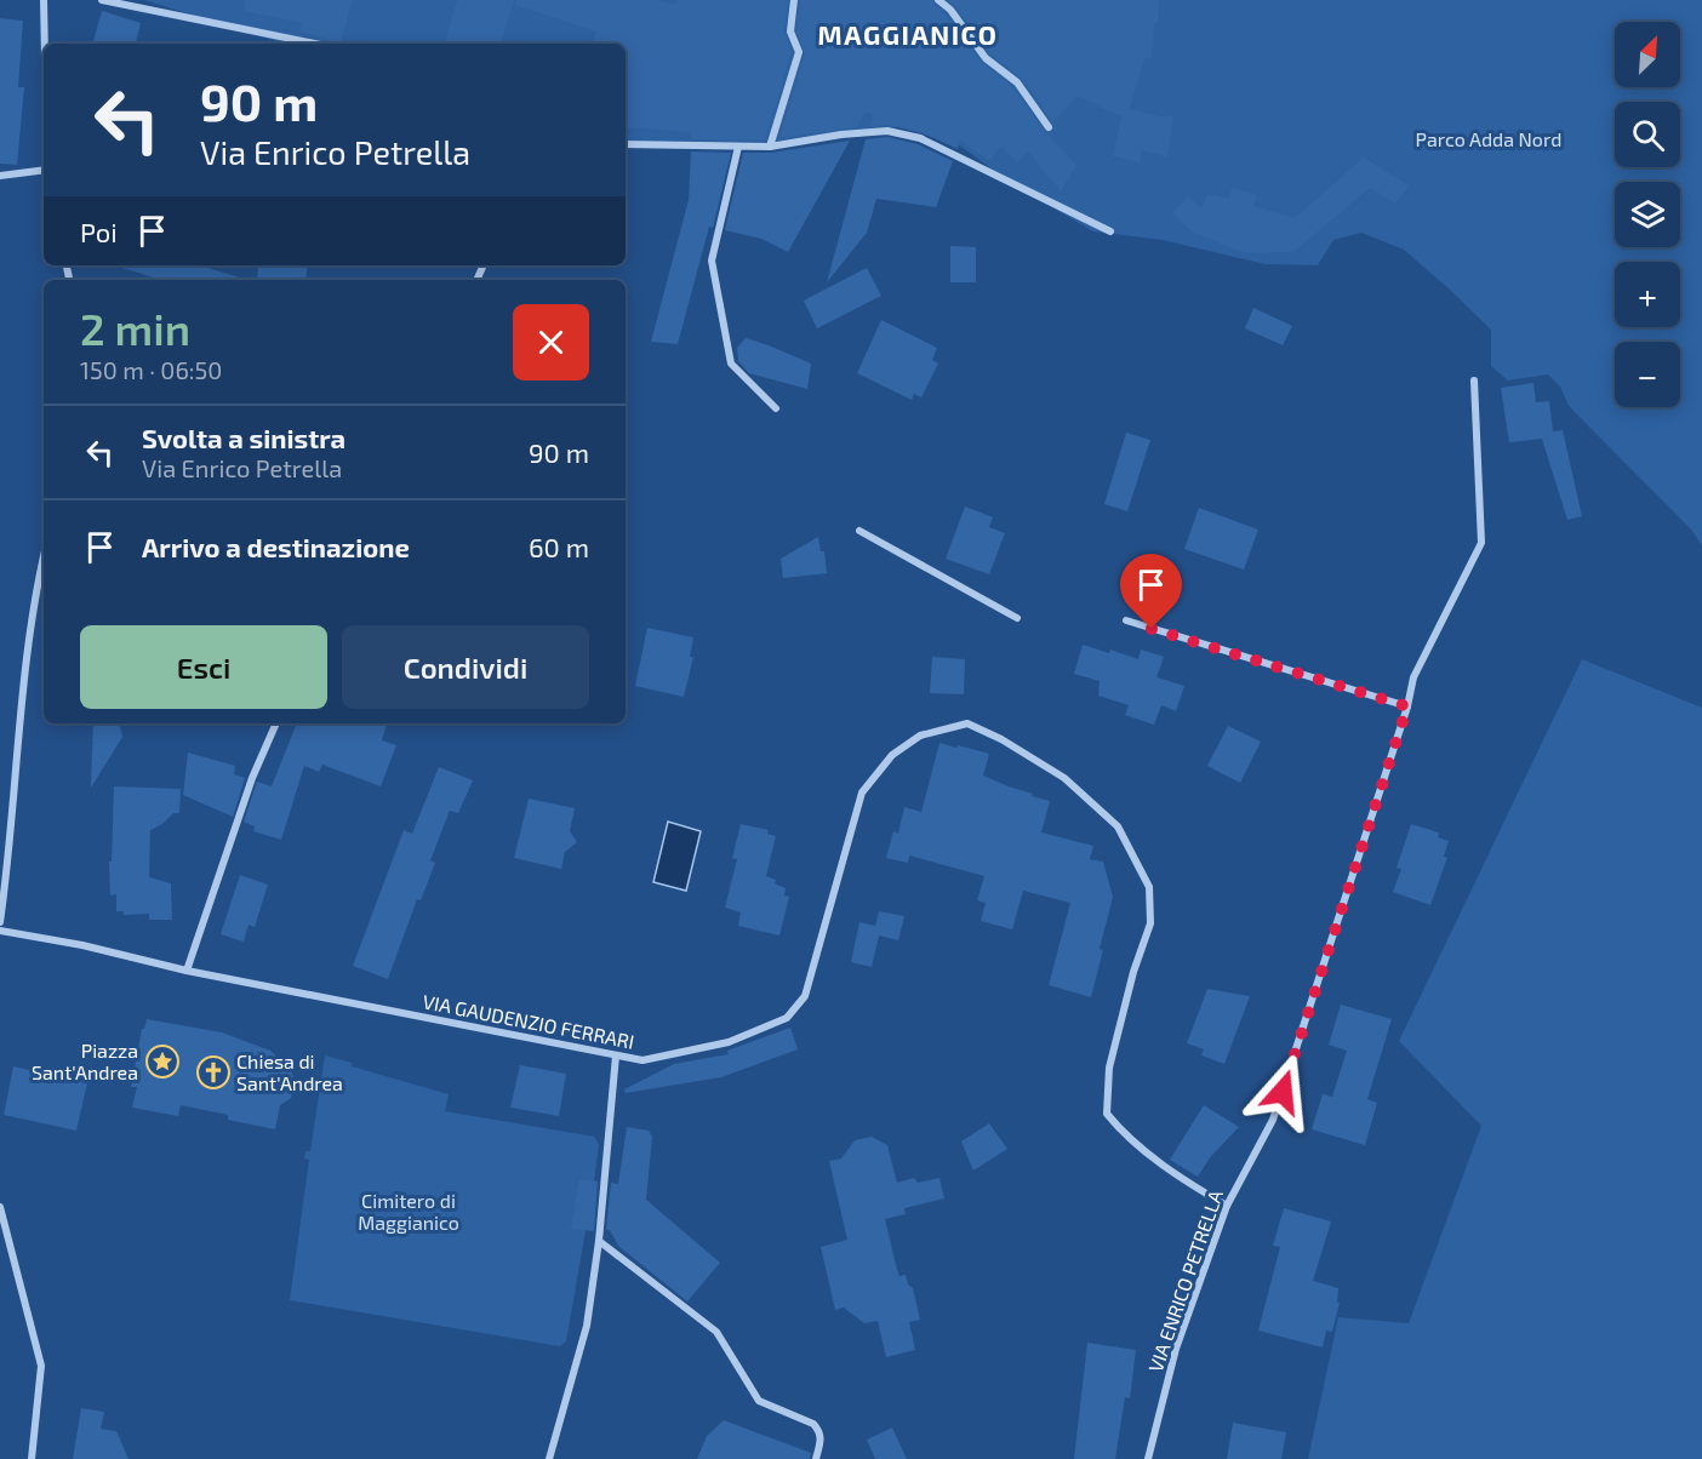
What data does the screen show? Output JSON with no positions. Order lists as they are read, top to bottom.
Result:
{
  "streets": {
    "street": ["VIA GAUDENZIO FERRARI", "VIA ENRICO PETRELLA"]
  },
  "crossings": [
    ["VIA GAUDENZIO FERRARI", "VIA ENRICO PETRELLA"]
  ],
  "districts": ["MAGGIANICO"],
  "parks": ["Parco Adda Nord", "Cimitero di Maggianico"],
  "places": {
    "place": ["Piazza Sant'Andrea"],
    "church": ["Chiesa di Sant'Andrea"]
  },
  "north": "top right",
  "page": {
    "map_buttons": ["+", "−"],
    "turn": ["90 m", "Via Enrico Petrella"],
    "then": "Poi",
    "heading": ["2 min", "150 m · 06:50"],
    "list": [
      {
        "name": "Svolta a sinistra",
        "note": "Via Enrico Petrella",
        "value": "90 m"
      },
      {
        "name": "Arrivo a destinazione",
        "value": "60 m"
      }
    ],
    "buttons": ["Esci", "Condividi"]
  }
}
